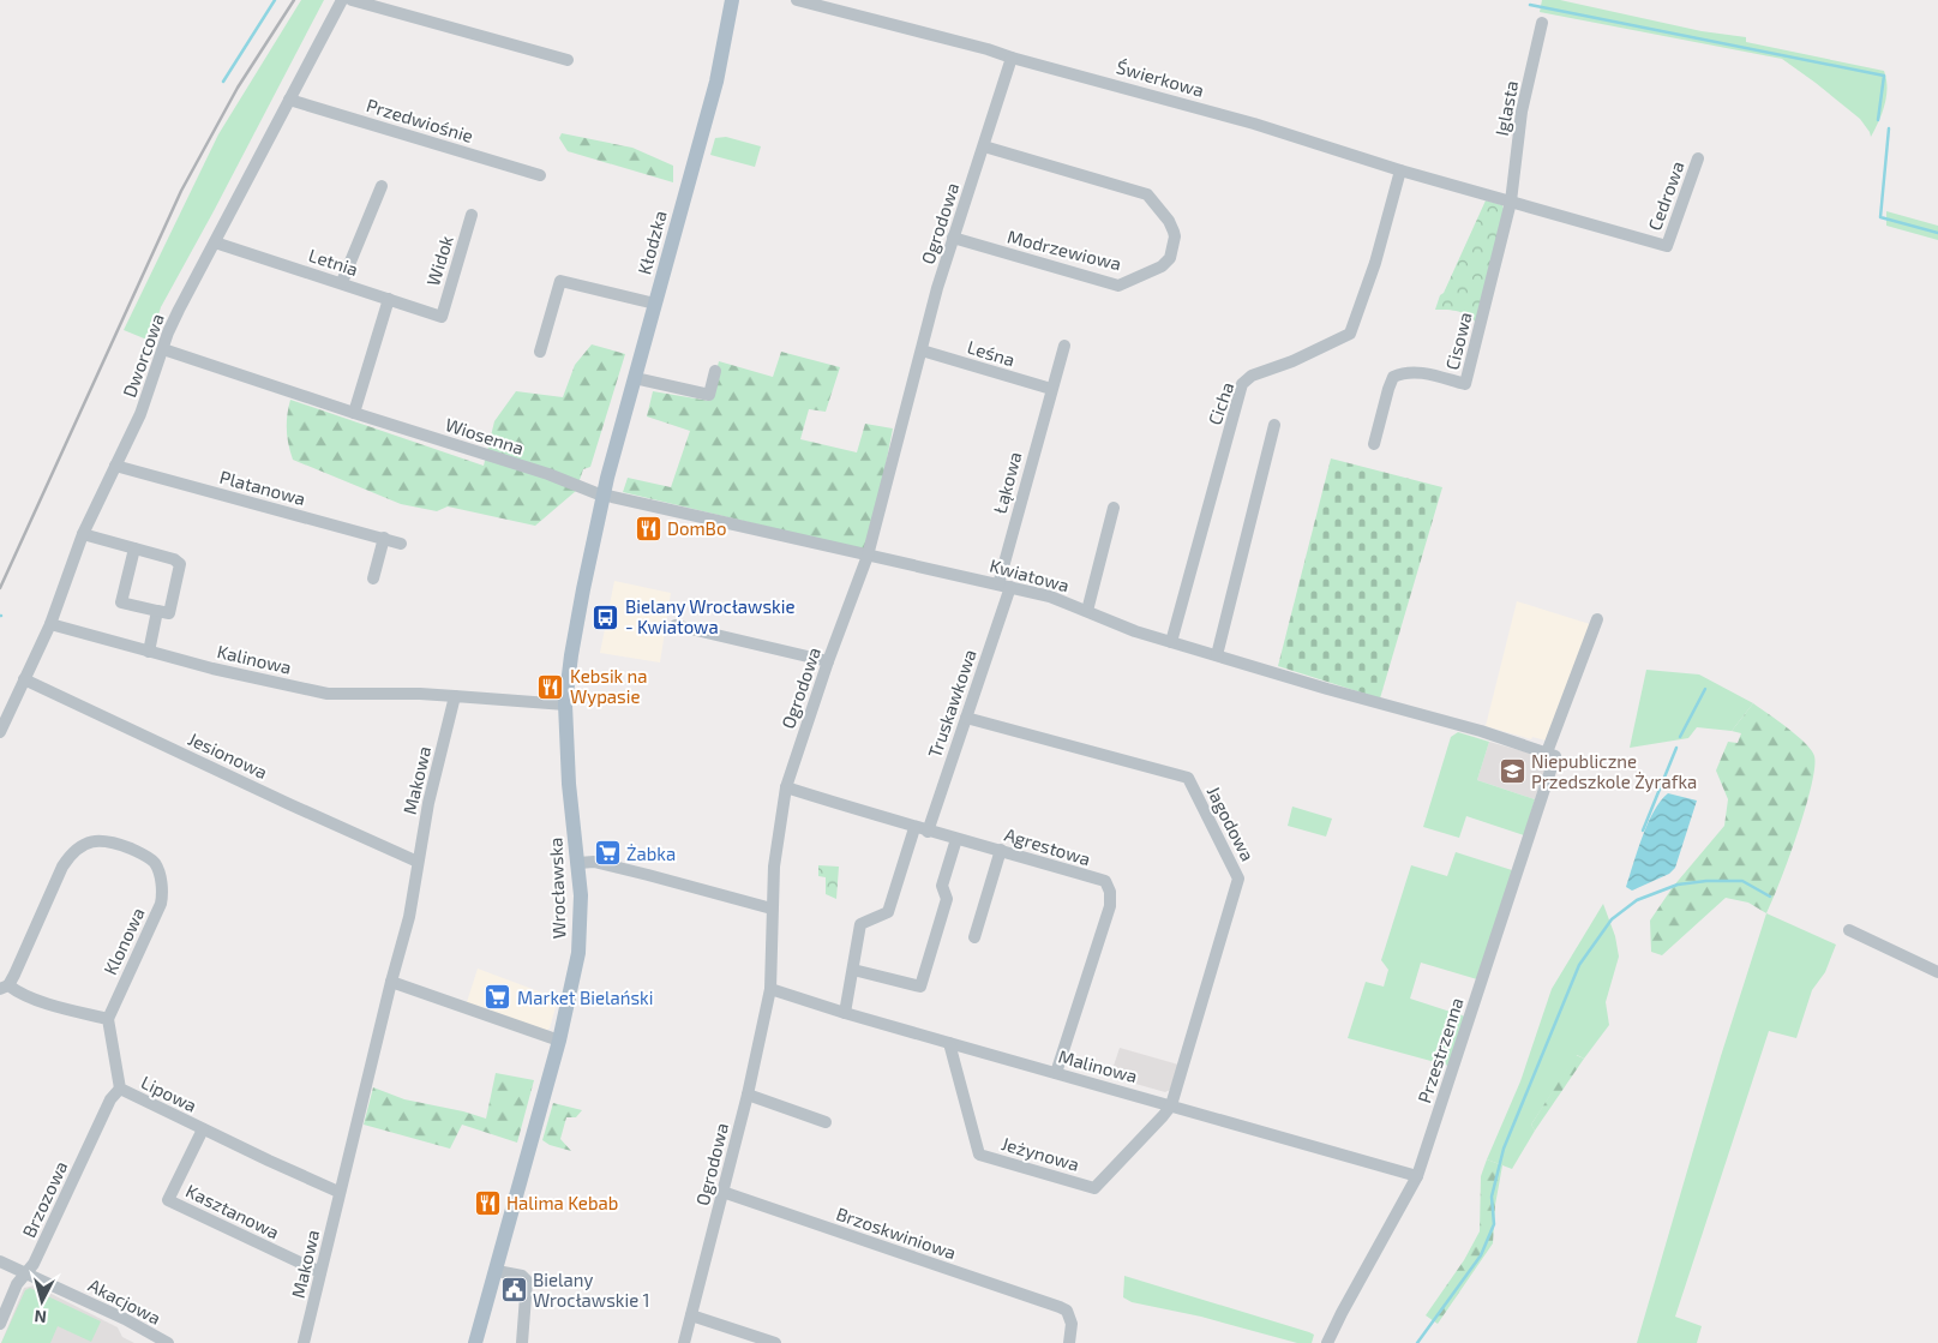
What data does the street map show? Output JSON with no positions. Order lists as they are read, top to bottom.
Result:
{
  "streets": {
    "main road": ["Kłodzka", "Wrocławska"],
    "street": [
      "Świerkowa",
      "Iglasta",
      "Przedwiośnie",
      "Cedrowa",
      "Ogrodowa",
      "Modrzewiowa",
      "Widok",
      "Letnia",
      "Cisowa",
      "Leśna",
      "Dworcowa",
      "Cicha",
      "Wiosenna",
      "Łąkowa",
      "Platanowa",
      "Kwiatowa",
      "Kalinowa",
      "Truskawkowa",
      "Jesionowa",
      "Makowa",
      "Jagodowa",
      "Agrestowa",
      "Klonowa",
      "Przestrzenna",
      "Malinowa",
      "Lipowa",
      "Jeżynowa",
      "Brzozowa",
      "Kasztanowa",
      "Brzoskwiniowa",
      "Akacjowa"
    ]
  },
  "crossings": [
    ["Świerkowa", "Iglasta"],
    ["Świerkowa", "Cedrowa"],
    ["Świerkowa", "Ogrodowa"],
    ["Świerkowa", "Cisowa"],
    ["Świerkowa", "Cicha"],
    ["Iglasta", "Cisowa"],
    ["Przedwiośnie", "Dworcowa"],
    ["Ogrodowa", "Modrzewiowa"],
    ["Ogrodowa", "Leśna"],
    ["Ogrodowa", "Kwiatowa"],
    ["Ogrodowa", "Agrestowa"],
    ["Ogrodowa", "Malinowa"],
    ["Ogrodowa", "Brzoskwiniowa"],
    ["Kłodzka", "Wiosenna"],
    ["Kłodzka", "Kwiatowa"],
    ["Kłodzka", "Wrocławska"],
    ["Widok", "Letnia"],
    ["Letnia", "Dworcowa"],
    ["Leśna", "Łąkowa"],
    ["Dworcowa", "Wiosenna"],
    ["Dworcowa", "Platanowa"],
    ["Dworcowa", "Kalinowa"],
    ["Dworcowa", "Jesionowa"],
    ["Cicha", "Kwiatowa"],
    ["Wiosenna", "Kwiatowa"],
    ["Wiosenna", "Wrocławska"],
    ["Łąkowa", "Kwiatowa"],
    ["Łąkowa", "Truskawkowa"],
    ["Kwiatowa", "Truskawkowa"],
    ["Kwiatowa", "Wrocławska"],
    ["Kwiatowa", "Przestrzenna"],
    ["Kalinowa", "Makowa"],
    ["Truskawkowa", "Jagodowa"],
    ["Truskawkowa", "Agrestowa"],
    ["Jesionowa", "Makowa"],
    ["Makowa", "Lipowa"],
    ["Makowa", "Kasztanowa"],
    ["Jagodowa", "Malinowa"],
    ["Jagodowa", "Jeżynowa"],
    ["Agrestowa", "Malinowa"],
    ["Klonowa", "Lipowa"],
    ["Przestrzenna", "Malinowa"],
    ["Malinowa", "Jeżynowa"],
    ["Lipowa", "Brzozowa"],
    ["Lipowa", "Kasztanowa"],
    ["Brzozowa", "Akacjowa"]
  ],
  "places": {
    "restaurant": ["DomBo", "Kebsik na Wypasie", "Halima Kebab"],
    "bus stop": ["Bielany Wrocławskie - Kwiatowa"],
    "school or university": ["Niepubliczne Przedszkole Żyrafka"],
    "supermarket": ["Żabka", "Market Bielański"],
    "public building": ["Bielany Wrocławskie 1"]
  },
  "north": "bottom"
}
